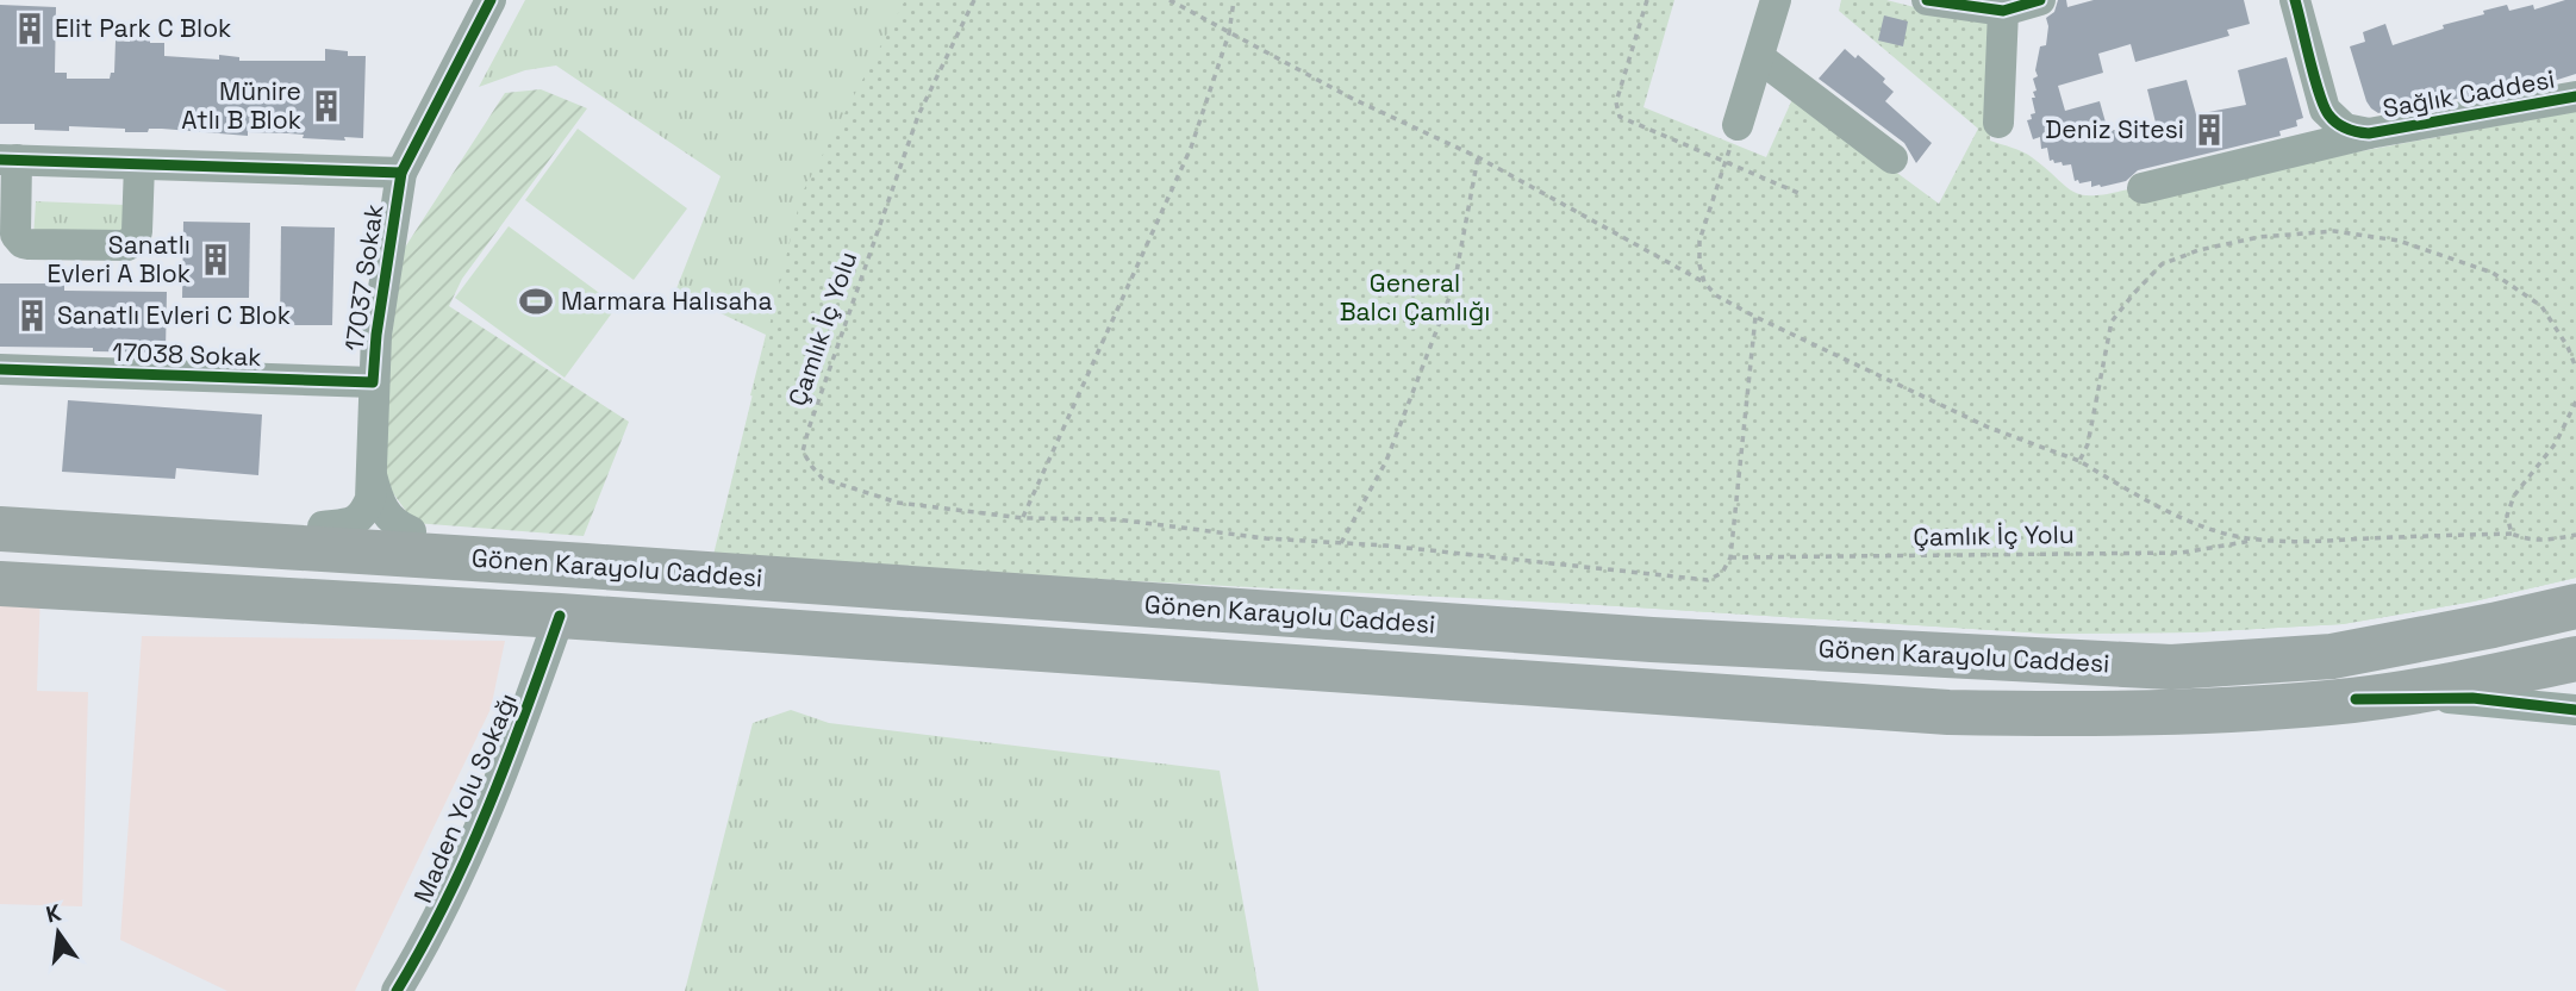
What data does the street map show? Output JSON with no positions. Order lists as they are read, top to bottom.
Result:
{
  "streets": {
    "highway": ["Gönen Karayolu Caddesi"],
    "street": [
      "Sağlık Caddesi",
      "17037 Sokak",
      "17038 Sokak",
      "Maden Yolu Sokağı"
    ],
    "path": ["Çamlık İç Yolu"]
  },
  "crossings": [
    ["17037 Sokak", "17038 Sokak"],
    ["Gönen Karayolu Caddesi", "Maden Yolu Sokağı"]
  ],
  "parks": ["General Balcı Çamlığı"],
  "places": {
    "building": [
      "Elit Park C Blok",
      "Münire Atlı B Blok",
      "Deniz Sitesi",
      "Sanatlı Evleri A Blok",
      "Sanatlı Evleri C Blok"
    ],
    "sports": ["Marmara Halısaha"]
  },
  "north": "top"
}
